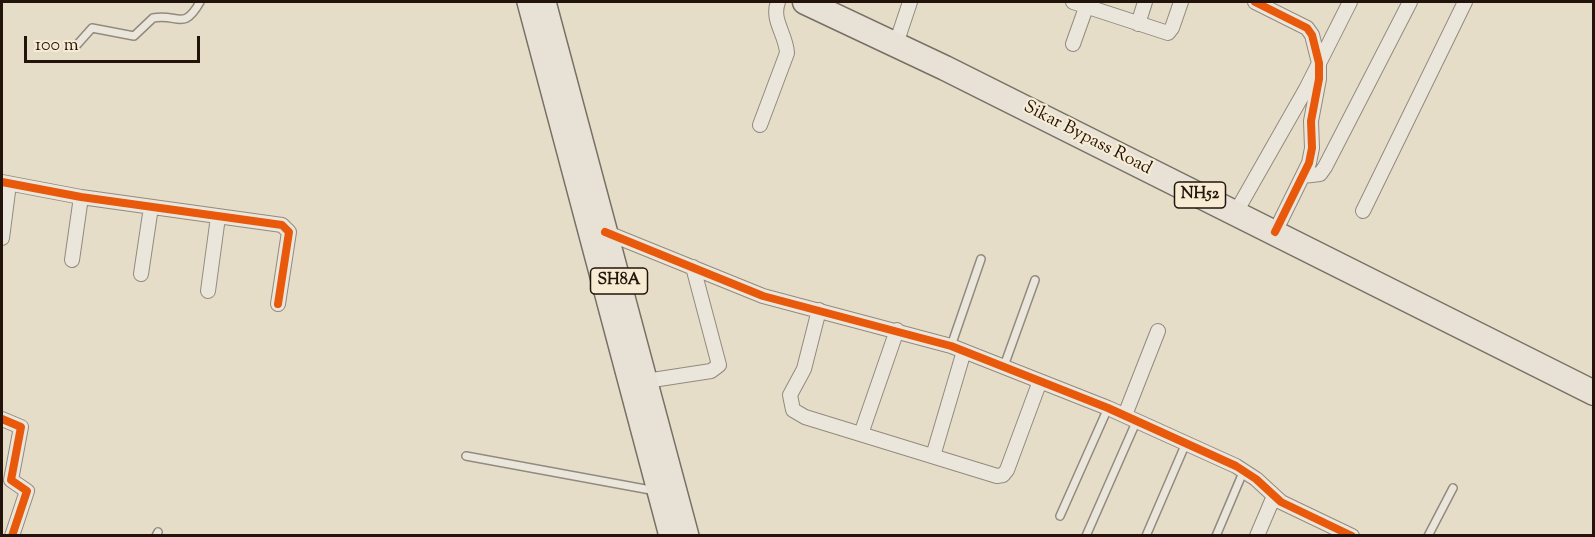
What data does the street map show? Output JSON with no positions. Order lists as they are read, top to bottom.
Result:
{
  "streets": {
    "highway": ["Sikar Bypass Road", "NH52"],
    "main road": ["SH8A"]
  },
  "scale_bar": "100 m"
}
